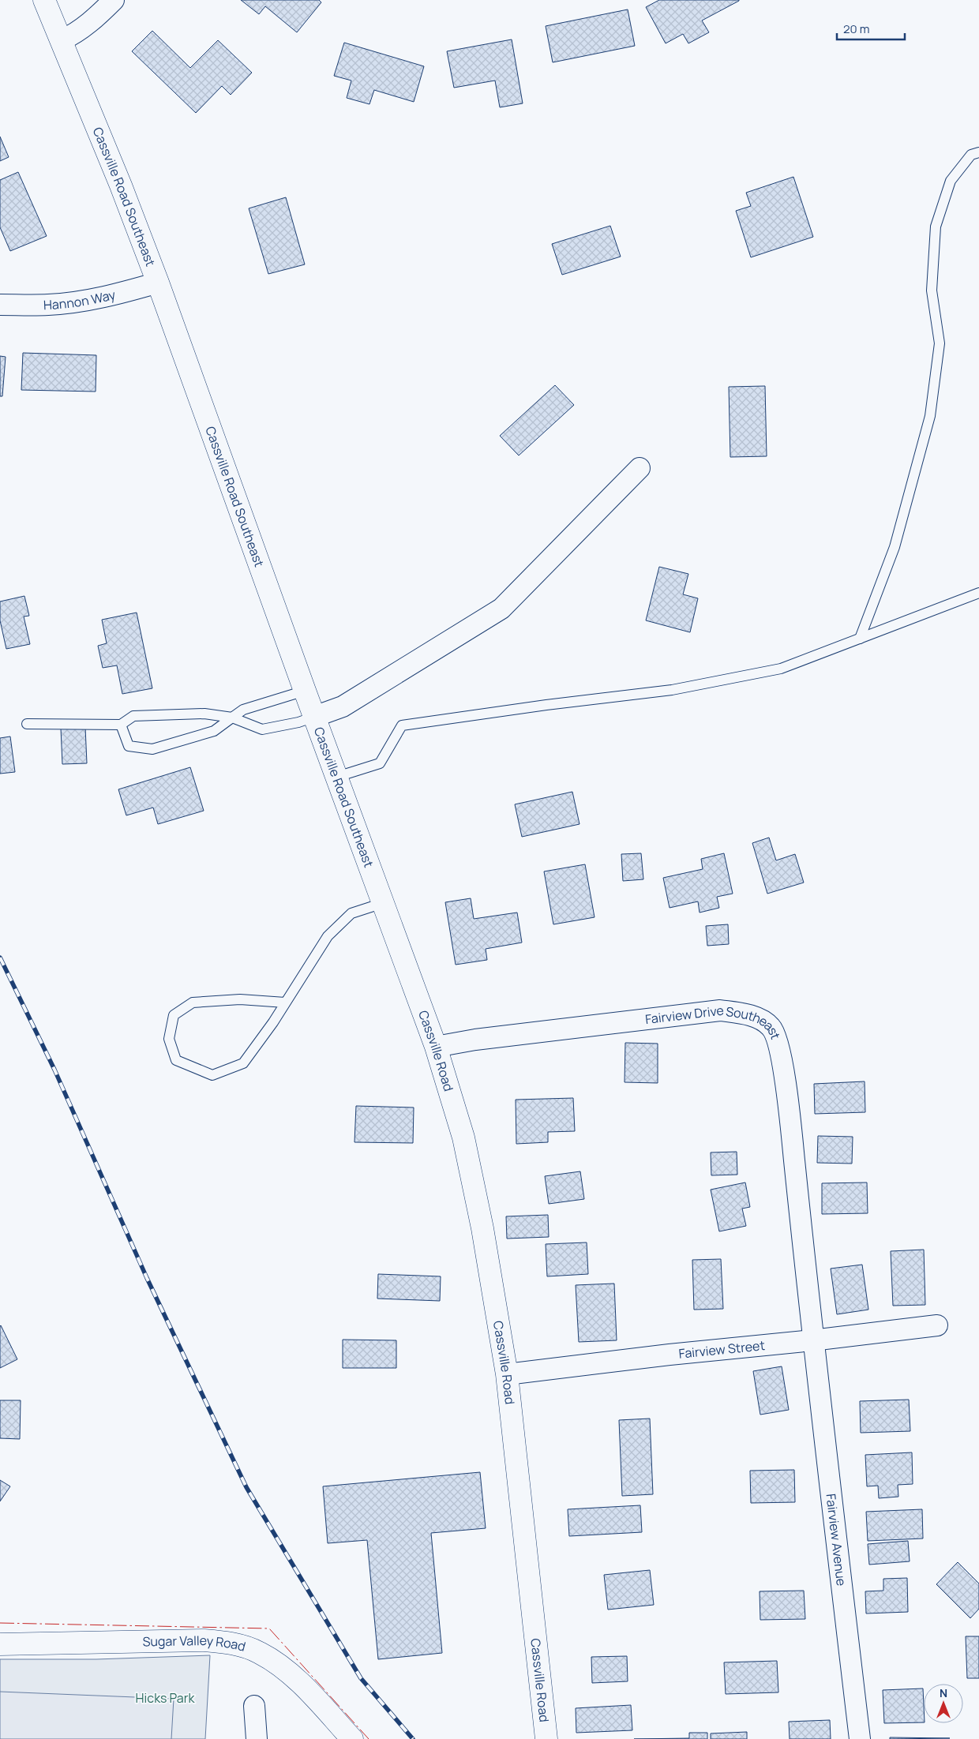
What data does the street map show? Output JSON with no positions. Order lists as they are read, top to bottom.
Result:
{
  "streets": {
    "main road": ["Cassville Road Southeast", "Cassville Road", "Sugar Valley Road"],
    "street": [
      "Hannon Way",
      "Fairview Drive Southeast",
      "Fairview Street",
      "Fairview Avenue"
    ]
  },
  "crossings": [
    ["Cassville Road Southeast", "Hannon Way"],
    ["Cassville Road Southeast", "Cassville Road"],
    ["Fairview Drive Southeast", "Cassville Road"],
    ["Fairview Drive Southeast", "Fairview Street"],
    ["Fairview Drive Southeast", "Fairview Avenue"],
    ["Cassville Road", "Fairview Street"],
    ["Fairview Street", "Fairview Avenue"]
  ],
  "parks": ["Hicks Park"],
  "scale_bar": "20 m",
  "north": "top"
}
